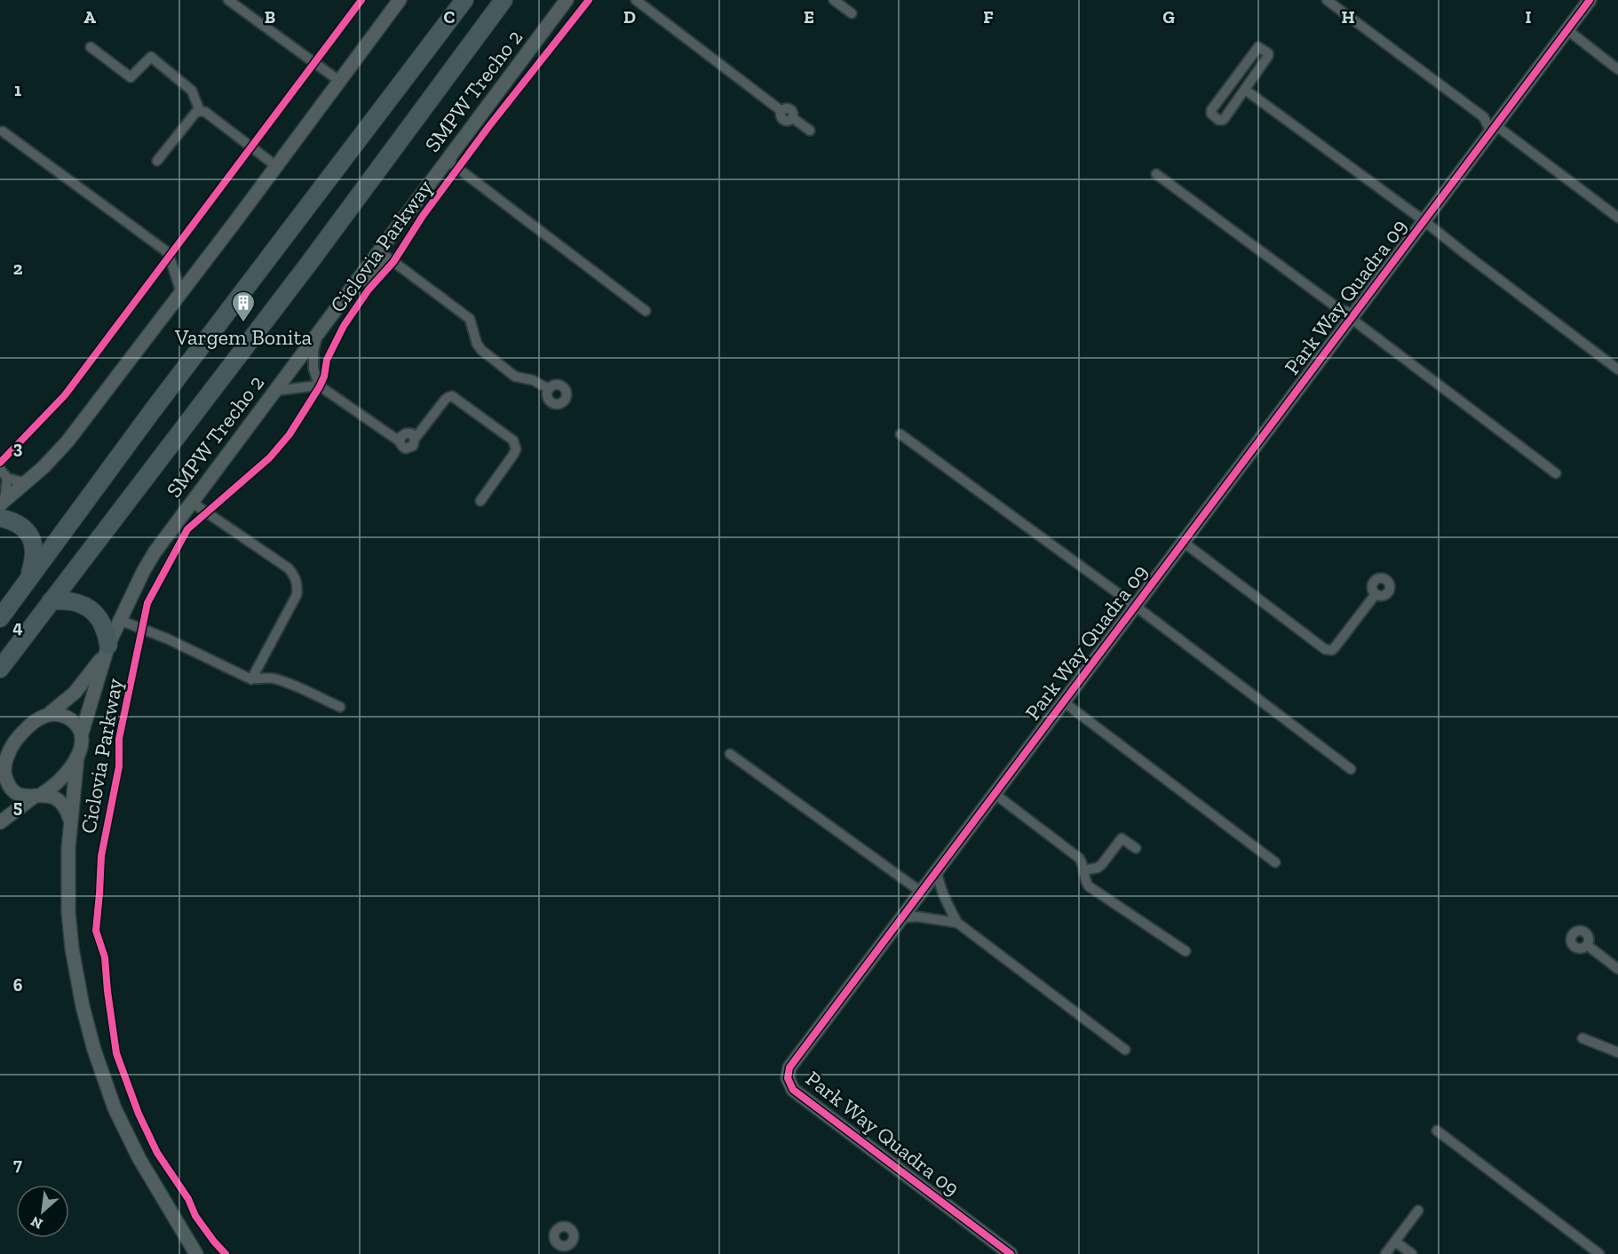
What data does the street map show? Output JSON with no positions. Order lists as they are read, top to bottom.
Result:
{
  "streets": {
    "street": ["SMPW Trecho 2", "Ciclovia Parkway", "Park Way Quadra 09"]
  },
  "crossings": [
    ["SMPW Trecho 2", "Ciclovia Parkway"]
  ],
  "places": {
    "building": ["Vargem Bonita"]
  },
  "north": "bottom left",
  "grid": {
    "columns": [
      "A",
      "B",
      "C",
      "D",
      "E",
      "F",
      "G",
      "H",
      "I"
    ],
    "rows": [
      "1",
      "2",
      "3",
      "4",
      "5",
      "6",
      "7"
    ]
  }
}
